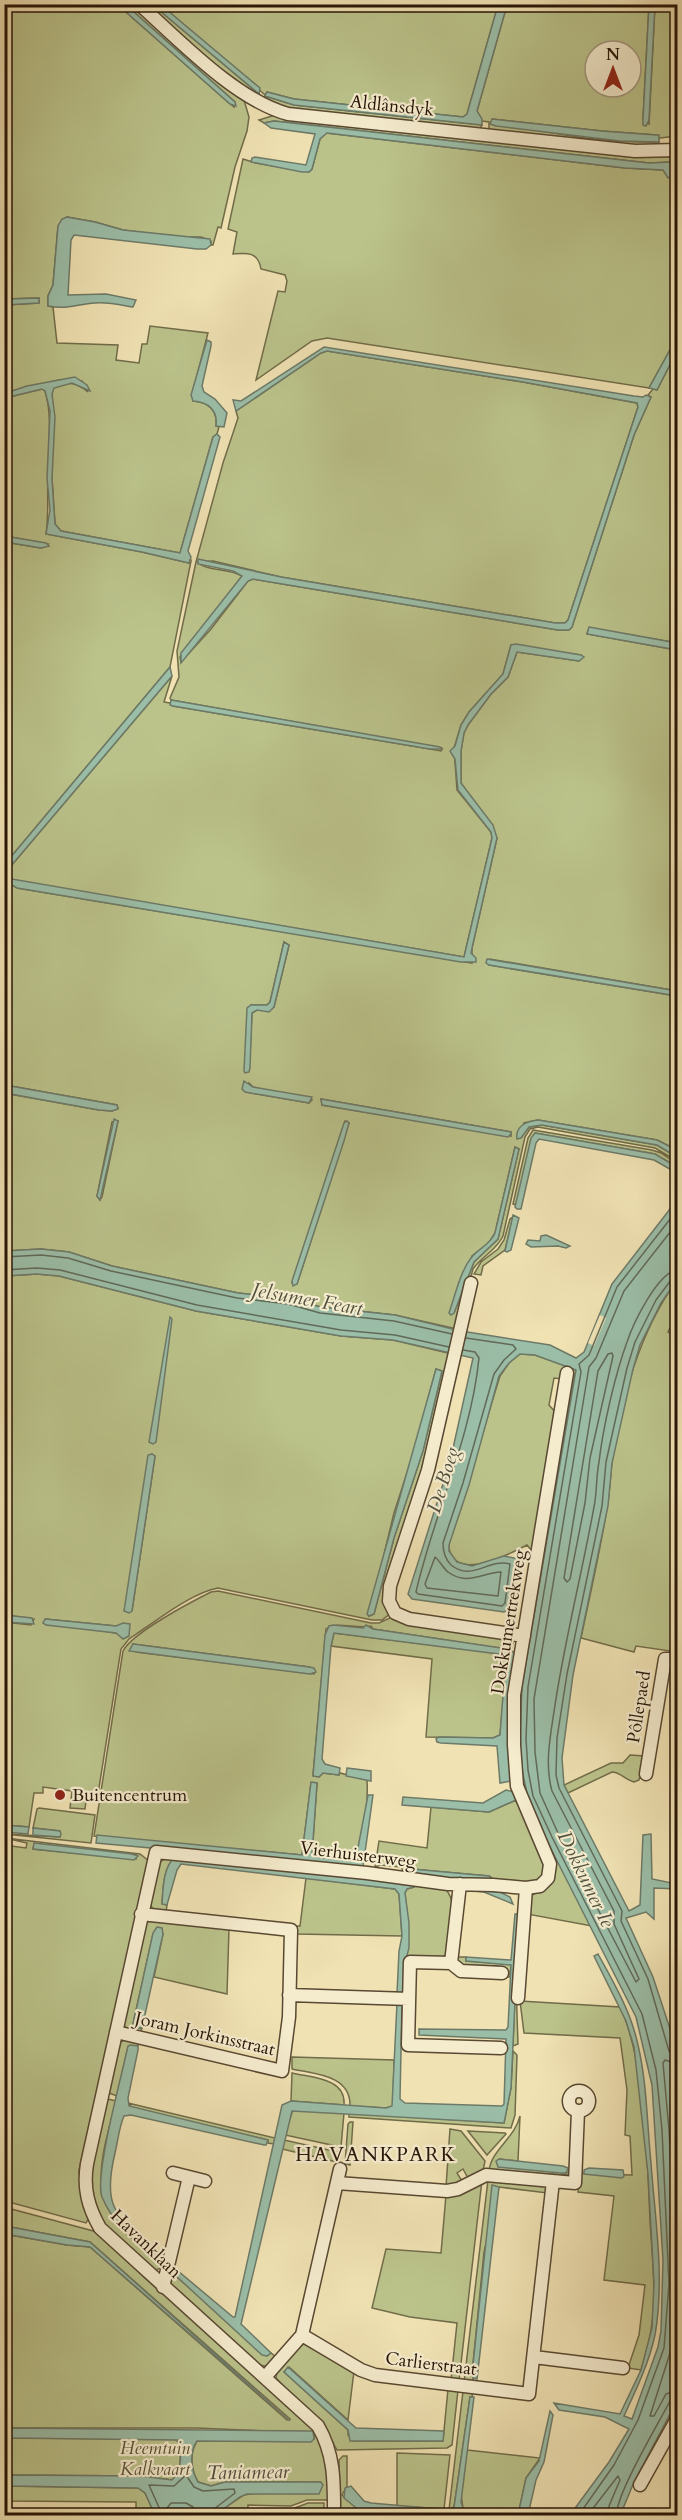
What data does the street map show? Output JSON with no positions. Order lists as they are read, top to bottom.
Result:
{
  "streets": {
    "street": [
      "Aldlânsdyk",
      "Dokkumertrekweg",
      "Pôllepaed",
      "Vierhuisterweg",
      "Joram Jorkinsstraat",
      "Havanklaan",
      "Carlierstraat"
    ]
  },
  "crossings": [
    ["Dokkumertrekweg", "Vierhuisterweg"],
    ["Vierhuisterweg", "Havanklaan"],
    ["Joram Jorkinsstraat", "Havanklaan"]
  ],
  "districts": ["HAVANKPARK"],
  "water": [
    "Jelsumer Feart",
    "De Boeg",
    "Dokkumer Ie",
    "Taniamear"
  ],
  "parks": ["Heemtuin Kalkvaart"],
  "places": ["Buitencentrum"],
  "north": "top"
}
